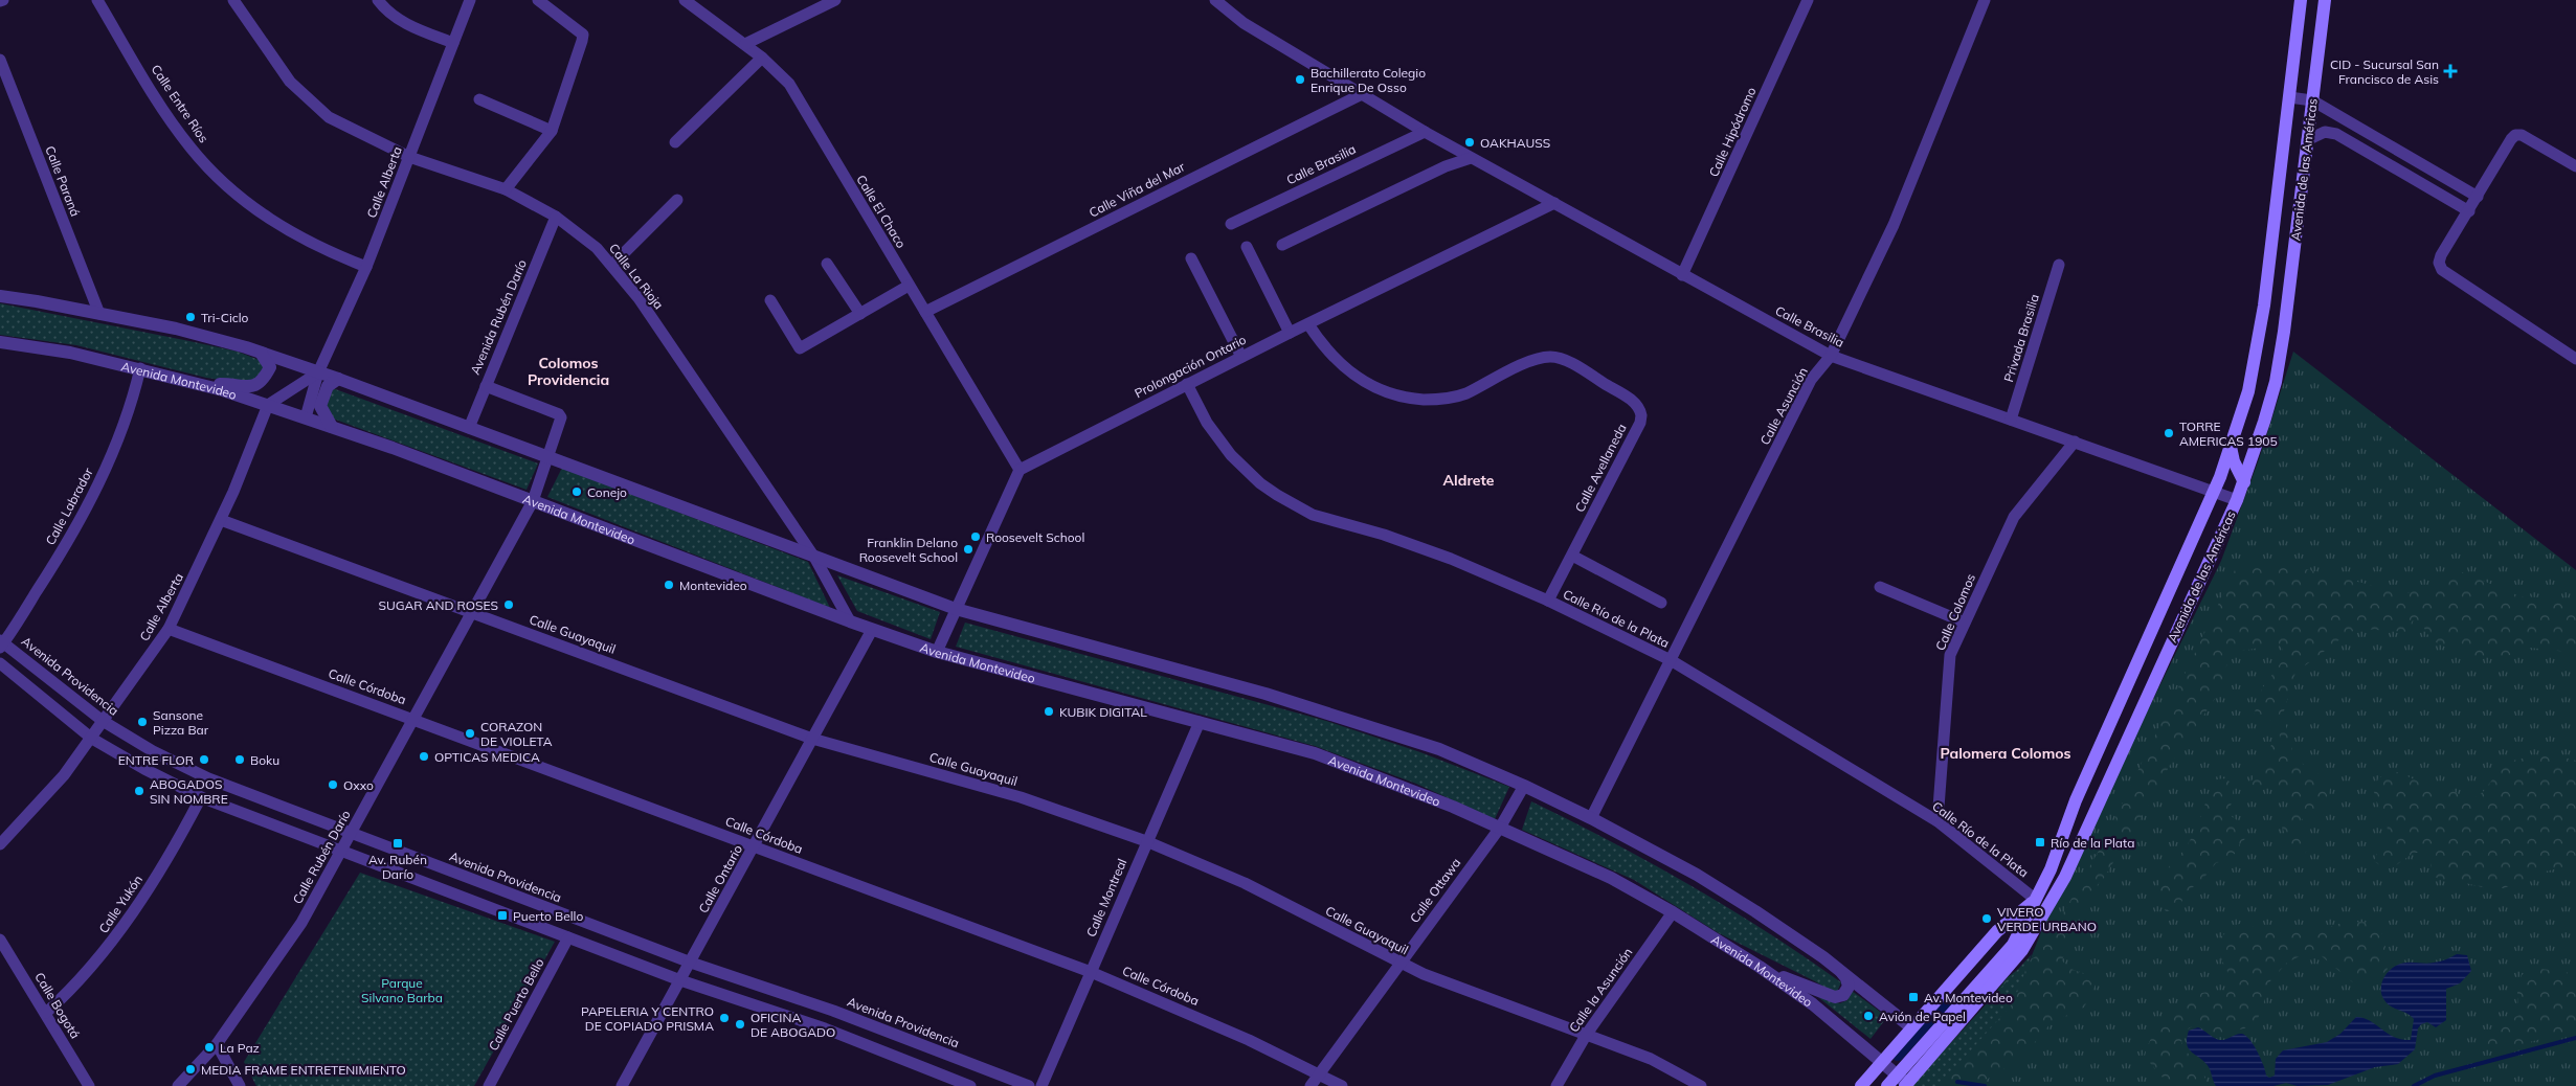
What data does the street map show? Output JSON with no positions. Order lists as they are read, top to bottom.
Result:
{
  "streets": {
    "main road": ["Avenida de las Américas"],
    "street": [
      "Calle Entre Ríos",
      "Calle Hipódromo",
      "Calle Brasilia",
      "Calle Paraná",
      "Calle Alberta",
      "Calle Viña del Mar",
      "Calle El Chaco",
      "Calle La Rioja",
      "Avenida Rubén Darío",
      "Privada Brasilia",
      "Prolongación Ontario",
      "Avenida Montevideo",
      "Calle Asunción",
      "Calle Avellaneda",
      "Calle Labrador",
      "Calle Colomos",
      "Calle Río de la Plata",
      "Calle Guayaquil",
      "Avenida Providencia",
      "Calle Córdoba",
      "Calle Rubén Darío",
      "Calle Ontario",
      "Calle Ottawa",
      "Calle Montreal",
      "Calle Yukón",
      "Calle la Asunción",
      "Calle Puerto Bello",
      "Calle Bogotá"
    ]
  },
  "crossings": [
    ["Calle Entre Ríos", "Calle Alberta"],
    ["Calle Hipódromo", "Calle Brasilia"],
    ["Calle Brasilia", "Avenida de las Américas"],
    ["Calle Brasilia", "Calle Viña del Mar"],
    ["Calle Brasilia", "Privada Brasilia"],
    ["Calle Brasilia", "Prolongación Ontario"],
    ["Calle Brasilia", "Calle Asunción"],
    ["Calle Brasilia", "Calle Colomos"],
    ["Avenida de las Américas", "Avenida Montevideo"],
    ["Avenida de las Américas", "Calle Río de la Plata"],
    ["Calle Alberta", "Calle La Rioja"],
    ["Calle Alberta", "Avenida Montevideo"],
    ["Calle Alberta", "Calle Guayaquil"],
    ["Calle Alberta", "Avenida Providencia"],
    ["Calle Alberta", "Calle Córdoba"],
    ["Calle Viña del Mar", "Calle El Chaco"],
    ["Calle El Chaco", "Prolongación Ontario"],
    ["Calle La Rioja", "Avenida Rubén Darío"],
    ["Calle La Rioja", "Avenida Montevideo"],
    ["Avenida Rubén Darío", "Calle Rubén Darío"],
    ["Prolongación Ontario", "Calle Avellaneda"],
    ["Prolongación Ontario", "Calle Río de la Plata"],
    ["Avenida Montevideo", "Calle Labrador"],
    ["Avenida Montevideo", "Calle Rubén Darío"],
    ["Avenida Montevideo", "Calle Ontario"],
    ["Avenida Montevideo", "Calle Ottawa"],
    ["Avenida Montevideo", "Calle Montreal"],
    ["Avenida Montevideo", "Calle la Asunción"],
    ["Calle Asunción", "Calle Río de la Plata"],
    ["Calle Avellaneda", "Calle Río de la Plata"],
    ["Calle Labrador", "Avenida Providencia"],
    ["Calle Colomos", "Calle Río de la Plata"],
    ["Calle Guayaquil", "Calle Rubén Darío"],
    ["Calle Guayaquil", "Calle Ontario"],
    ["Calle Guayaquil", "Calle Ottawa"],
    ["Calle Guayaquil", "Calle Montreal"],
    ["Calle Guayaquil", "Calle la Asunción"],
    ["Avenida Providencia", "Calle Rubén Darío"],
    ["Avenida Providencia", "Calle Ontario"],
    ["Calle Córdoba", "Calle Rubén Darío"],
    ["Calle Córdoba", "Calle Ontario"],
    ["Calle Córdoba", "Calle Ottawa"],
    ["Calle Córdoba", "Calle Montreal"],
    ["Calle Yukón", "Calle Bogotá"]
  ],
  "districts": ["Colomos Providencia", "Aldrete", "Palomera Colomos"],
  "parks": ["Parque Silvano Barba"],
  "places": {
    "health": ["CID - Sucursal San Francisco de Asis"],
    "other": [
      "Bachillerato Colegio Enrique De Osso",
      "OAKHAUSS",
      "Tri-Ciclo",
      "TORRE AMERICAS 1905",
      "Conejo",
      "Roosevelt School",
      "Franklin Delano Roosevelt School",
      "Montevideo",
      "SUGAR AND ROSES",
      "KUBIK DIGITAL",
      "Sansone Pizza Bar",
      "CORAZON DE VIOLETA",
      "OPTICAS MEDICA",
      "ENTRE FLOR",
      "Boku",
      "Oxxo",
      "ABOGADOS SIN NOMBRE",
      "VIVERO VERDE URBANO",
      "Avión de Papel",
      "PAPELERIA Y CENTRO DE COPIADO PRISMA",
      "OFICINA DE ABOGADO",
      "La Paz",
      "MEDIA FRAME ENTRETENIMIENTO"
    ],
    "transit": [
      "Río de la Plata",
      "Av. Rubén Darío",
      "Puerto Bello",
      "Av. Montevideo"
    ]
  }
}
